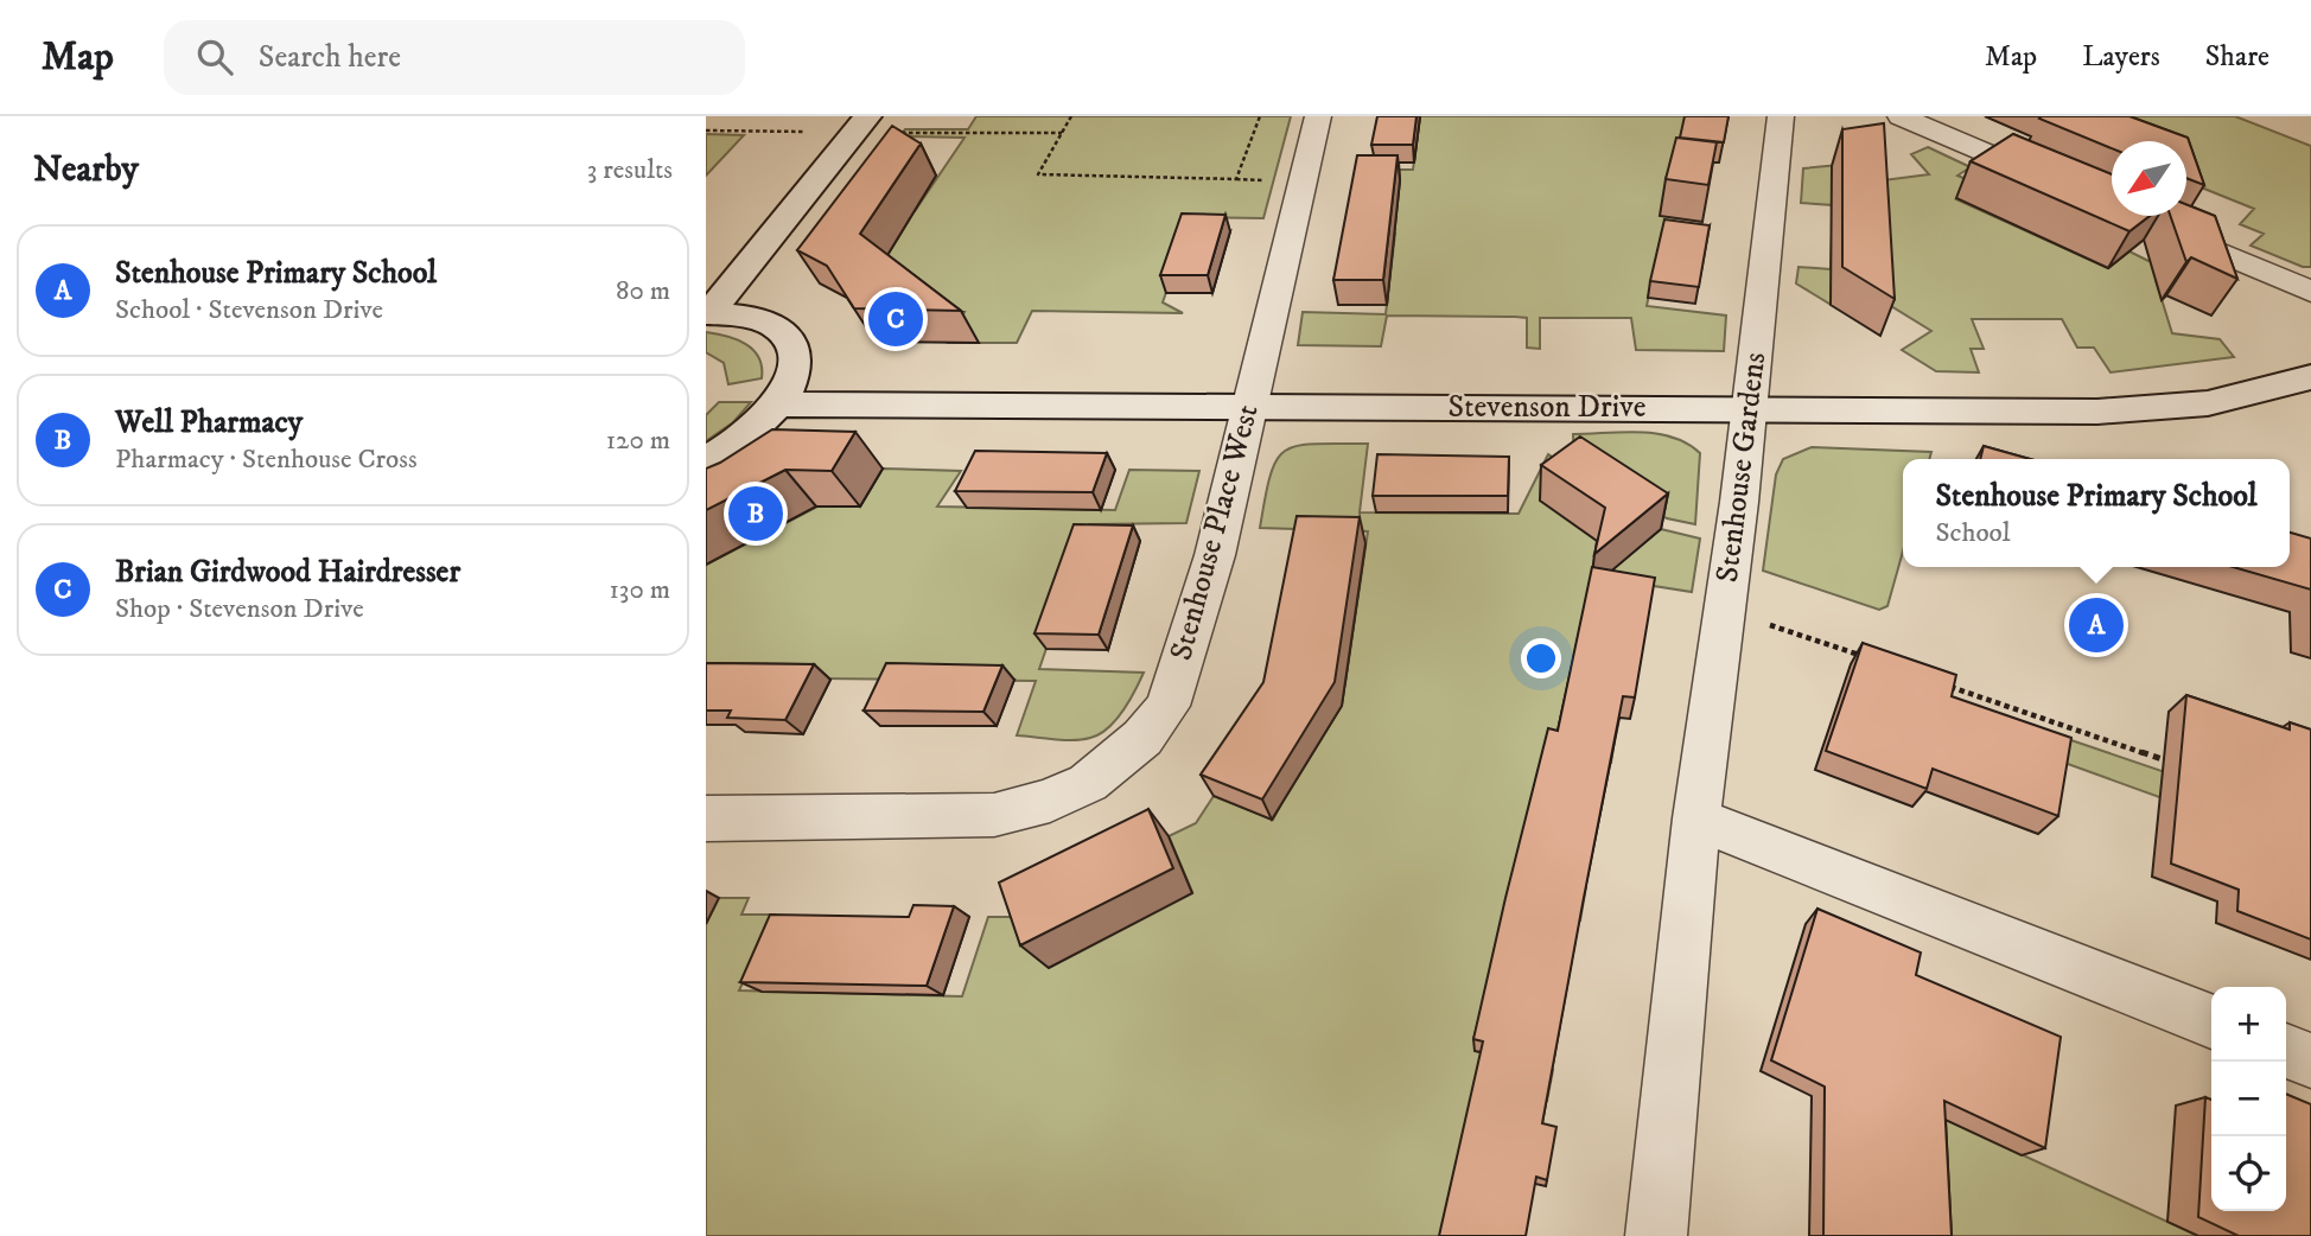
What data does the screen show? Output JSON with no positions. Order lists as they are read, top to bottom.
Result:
{
  "streets": {
    "street": ["Stevenson Drive", "Stenhouse Gardens", "Stenhouse Place West"]
  },
  "crossings": [
    ["Stevenson Drive", "Stenhouse Gardens"],
    ["Stevenson Drive", "Stenhouse Place West"]
  ],
  "north": "bottom left",
  "page": {
    "header": "Map",
    "search": "Search here",
    "nav": ["Map", "Layers", "Share"],
    "heading": ["Nearby", "3 results"],
    "list": [
      {
        "mark": "A",
        "name": "Stenhouse Primary School",
        "note": "School · Stevenson Drive",
        "value": "80 m"
      },
      {
        "mark": "B",
        "name": "Well Pharmacy",
        "note": "Pharmacy · Stenhouse Cross",
        "value": "120 m"
      },
      {
        "mark": "C",
        "name": "Brian Girdwood Hairdresser",
        "note": "Shop · Stevenson Drive",
        "value": "130 m"
      }
    ],
    "pins": ["C", "B", "A"],
    "popup": ["Stenhouse Primary School", "School"],
    "map_buttons": ["+", "−"]
  }
}
